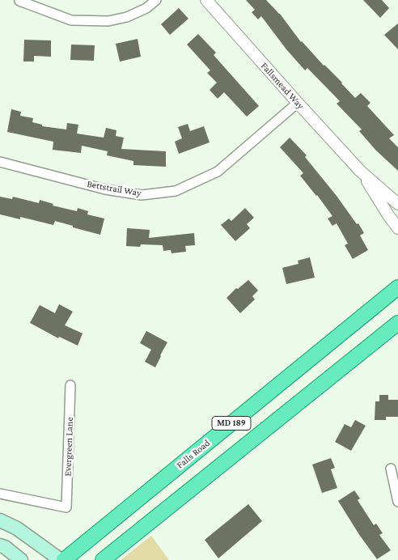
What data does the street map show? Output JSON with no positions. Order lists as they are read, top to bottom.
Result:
{
  "streets": {
    "main road": ["MD 189", "Falls Road"],
    "street": ["Fallsmead Way", "Bettstrail Way", "Evergreen Lane"]
  },
  "crossings": [
    ["Fallsmead Way", "Bettstrail Way"]
  ]
}
